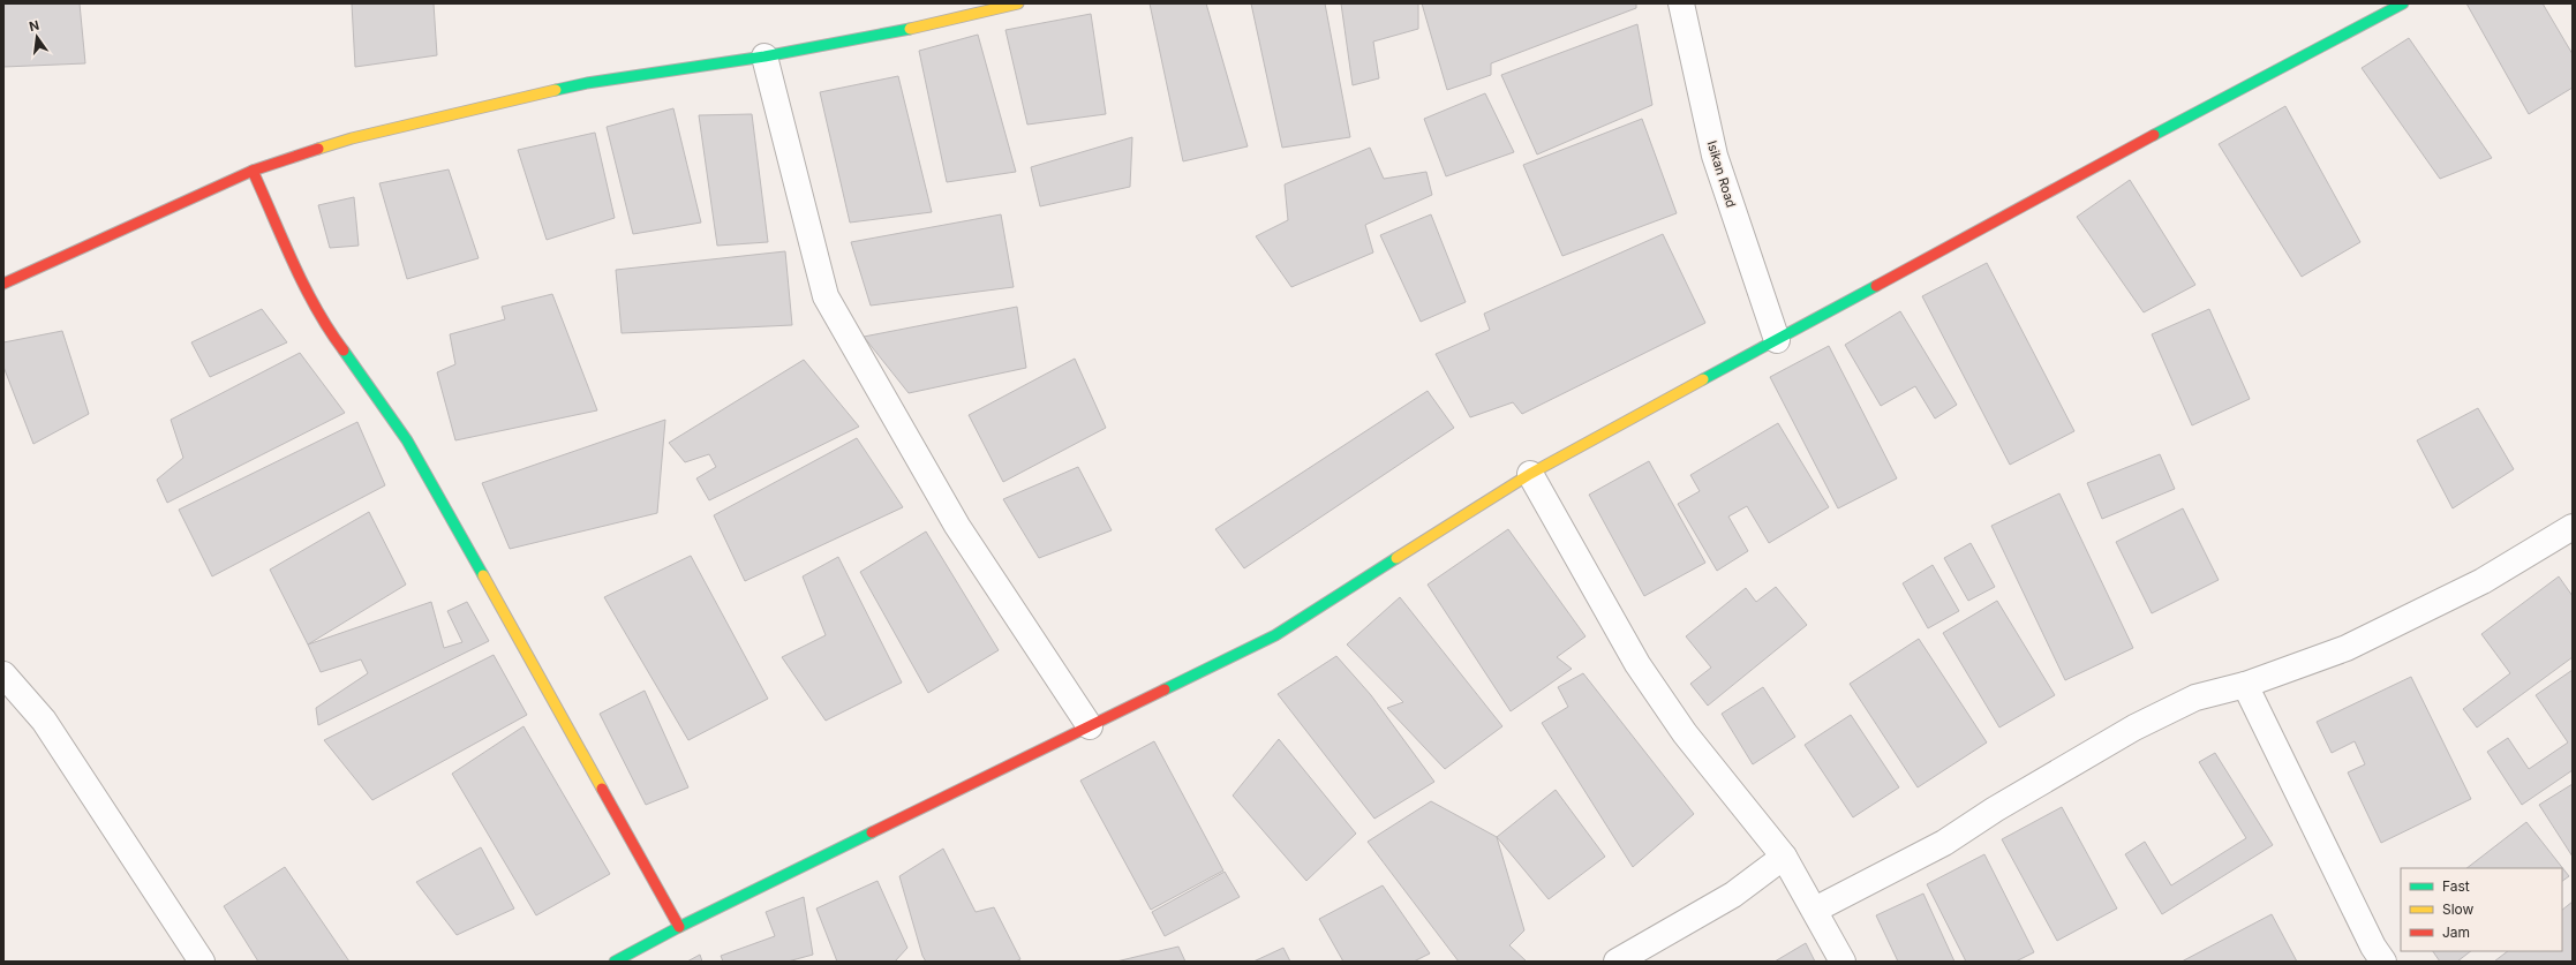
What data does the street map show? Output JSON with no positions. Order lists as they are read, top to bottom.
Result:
{
  "streets": {
    "street": ["Isikan Road"]
  },
  "legend": ["Fast", "Slow", "Jam"],
  "north": "top"
}
